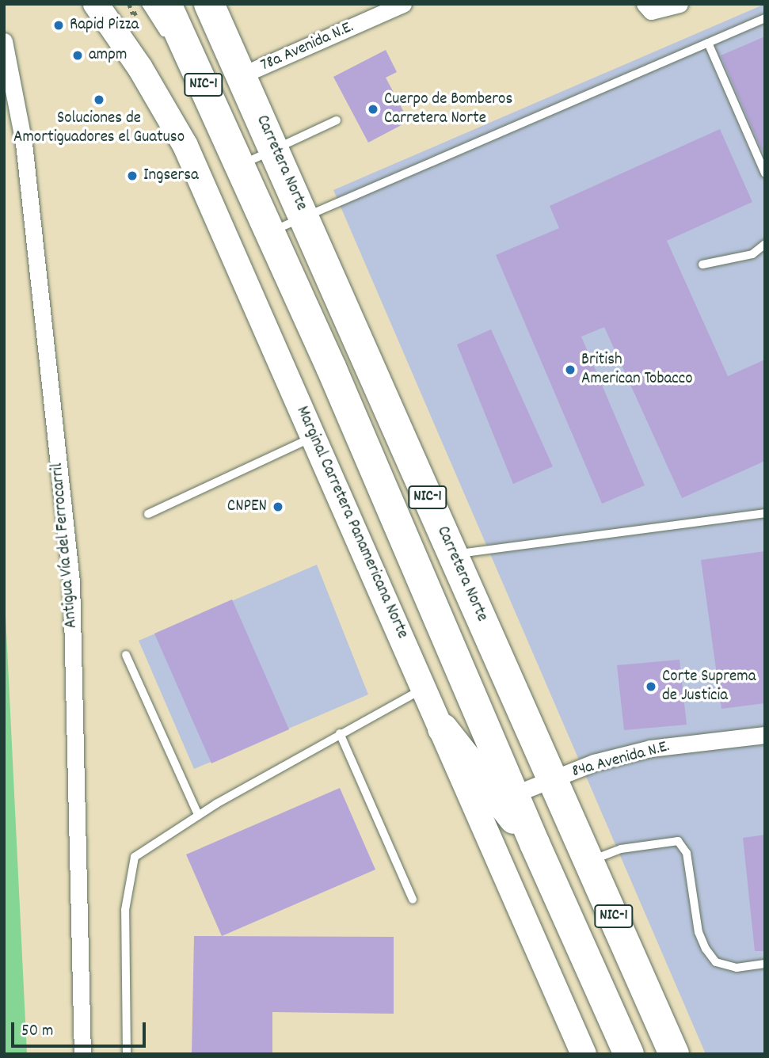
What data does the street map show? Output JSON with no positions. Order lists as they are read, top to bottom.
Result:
{
  "streets": {
    "highway": ["NIC-1", "Carretera Norte"],
    "street": [
      "78a Avenida N.E.",
      "Marginal Carretera Panamericana Norte",
      "Antigua Vía del Ferrocarril",
      "84a Avenida N.E."
    ]
  },
  "crossings": [
    ["78a Avenida N.E.", "Carretera Norte"],
    ["NIC-1", "84a Avenida N.E."],
    ["Carretera Norte", "84a Avenida N.E."]
  ],
  "places": [
    "Rapid Pizza",
    "ampm",
    "Soluciones de Amortiguadores el Guatuso",
    "Cuerpo de Bomberos Carretera Norte",
    "Ingsersa",
    "British American Tobacco",
    "CNPEN",
    "Corte Suprema de Justicia"
  ],
  "scale_bar": "50 m"
}
